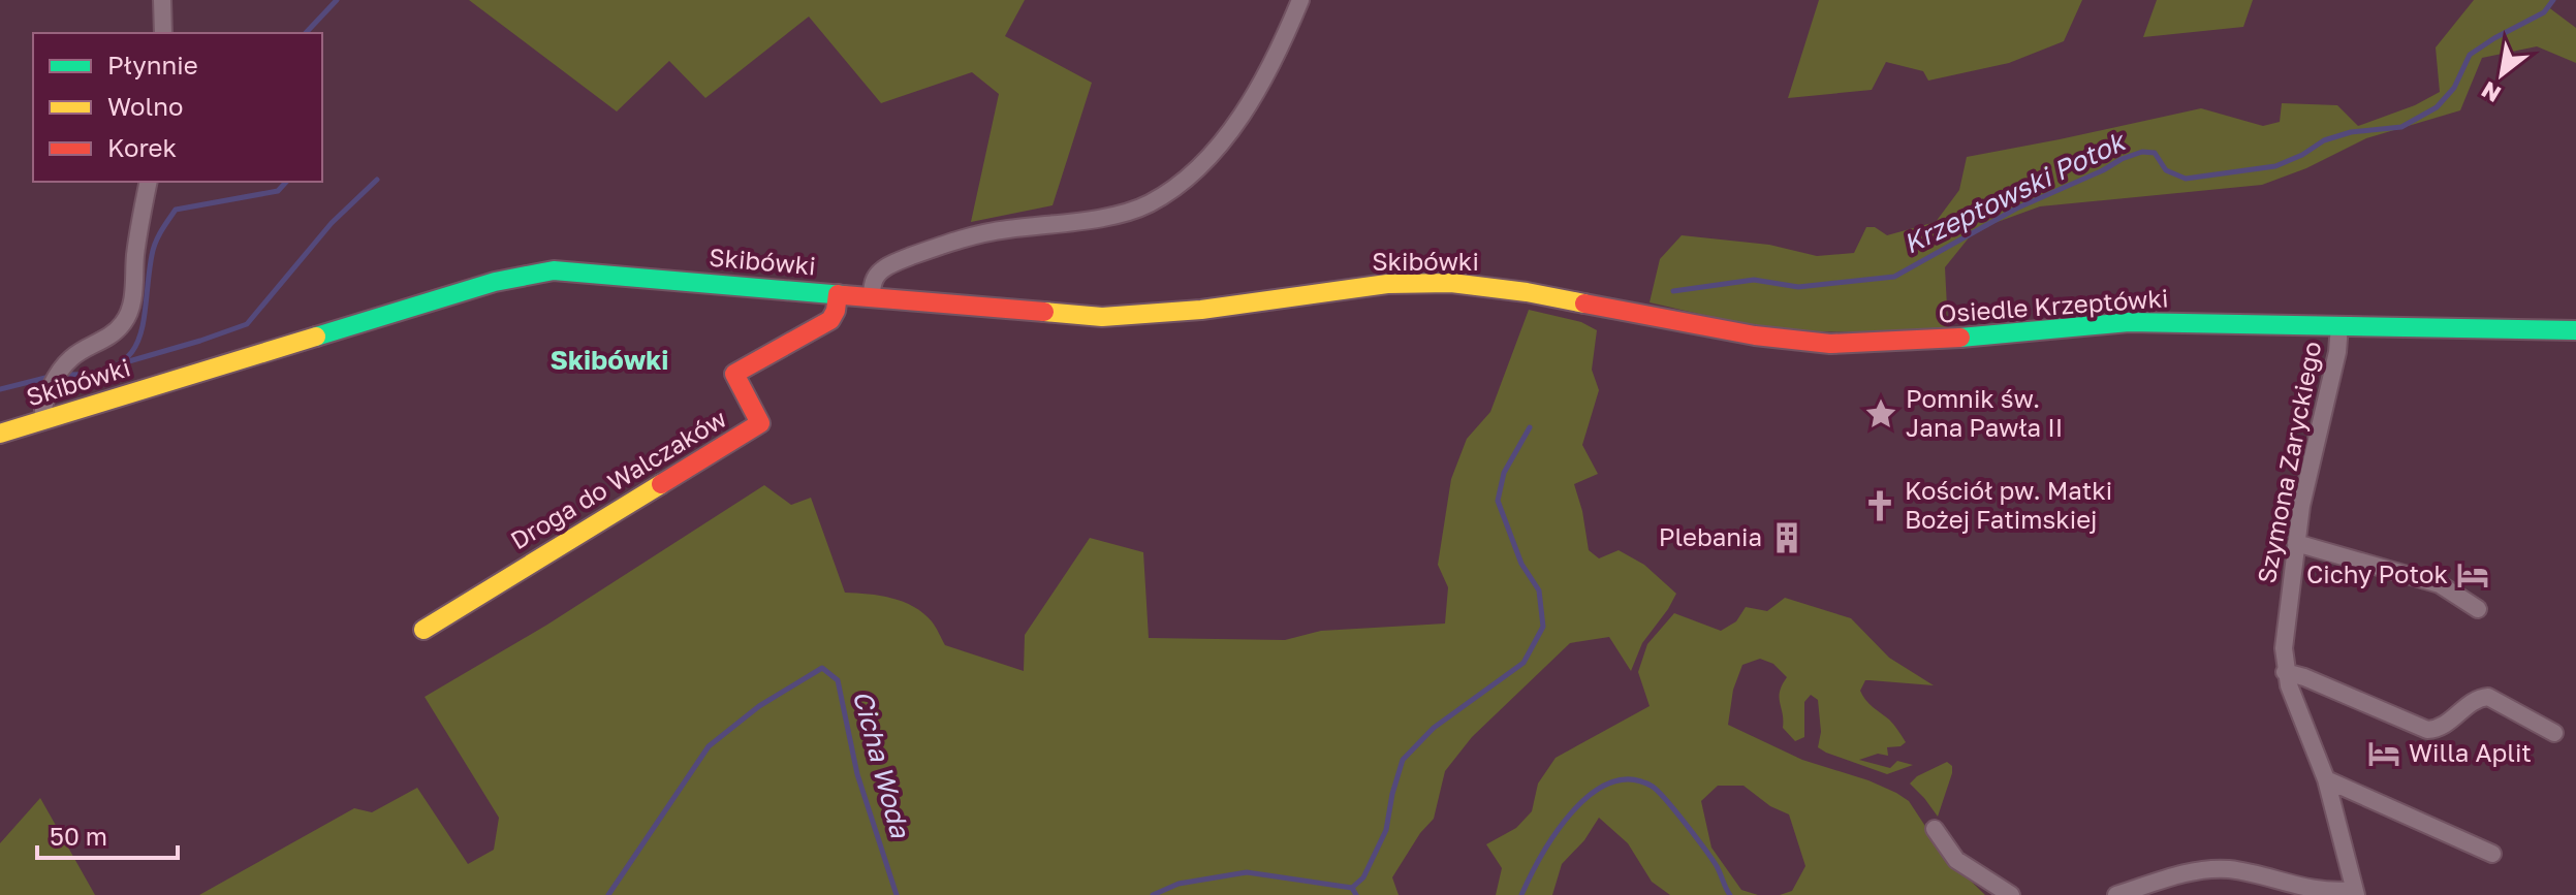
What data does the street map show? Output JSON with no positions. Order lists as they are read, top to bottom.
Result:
{
  "streets": {
    "main road": ["Skibówki", "Osiedle Krzeptówki", "Droga do Walczaków"],
    "street": ["Szymona Zaryckiego"]
  },
  "crossings": [
    ["Skibówki", "Osiedle Krzeptówki"],
    ["Skibówki", "Droga do Walczaków"],
    ["Osiedle Krzeptówki", "Szymona Zaryckiego"]
  ],
  "districts": ["Skibówki"],
  "water": ["Krzeptowski Potok", "Cicha Woda"],
  "places": {
    "place": ["Pomnik św. Jana Pawła II"],
    "church": ["Kościół pw. Matki Bożej Fatimskiej"],
    "building": ["Plebania"],
    "hotel": ["Cichy Potok", "Willa Aplit"]
  },
  "legend": ["Płynnie", "Wolno", "Korek"],
  "scale_bar": "50 m",
  "north": "bottom left"
}
